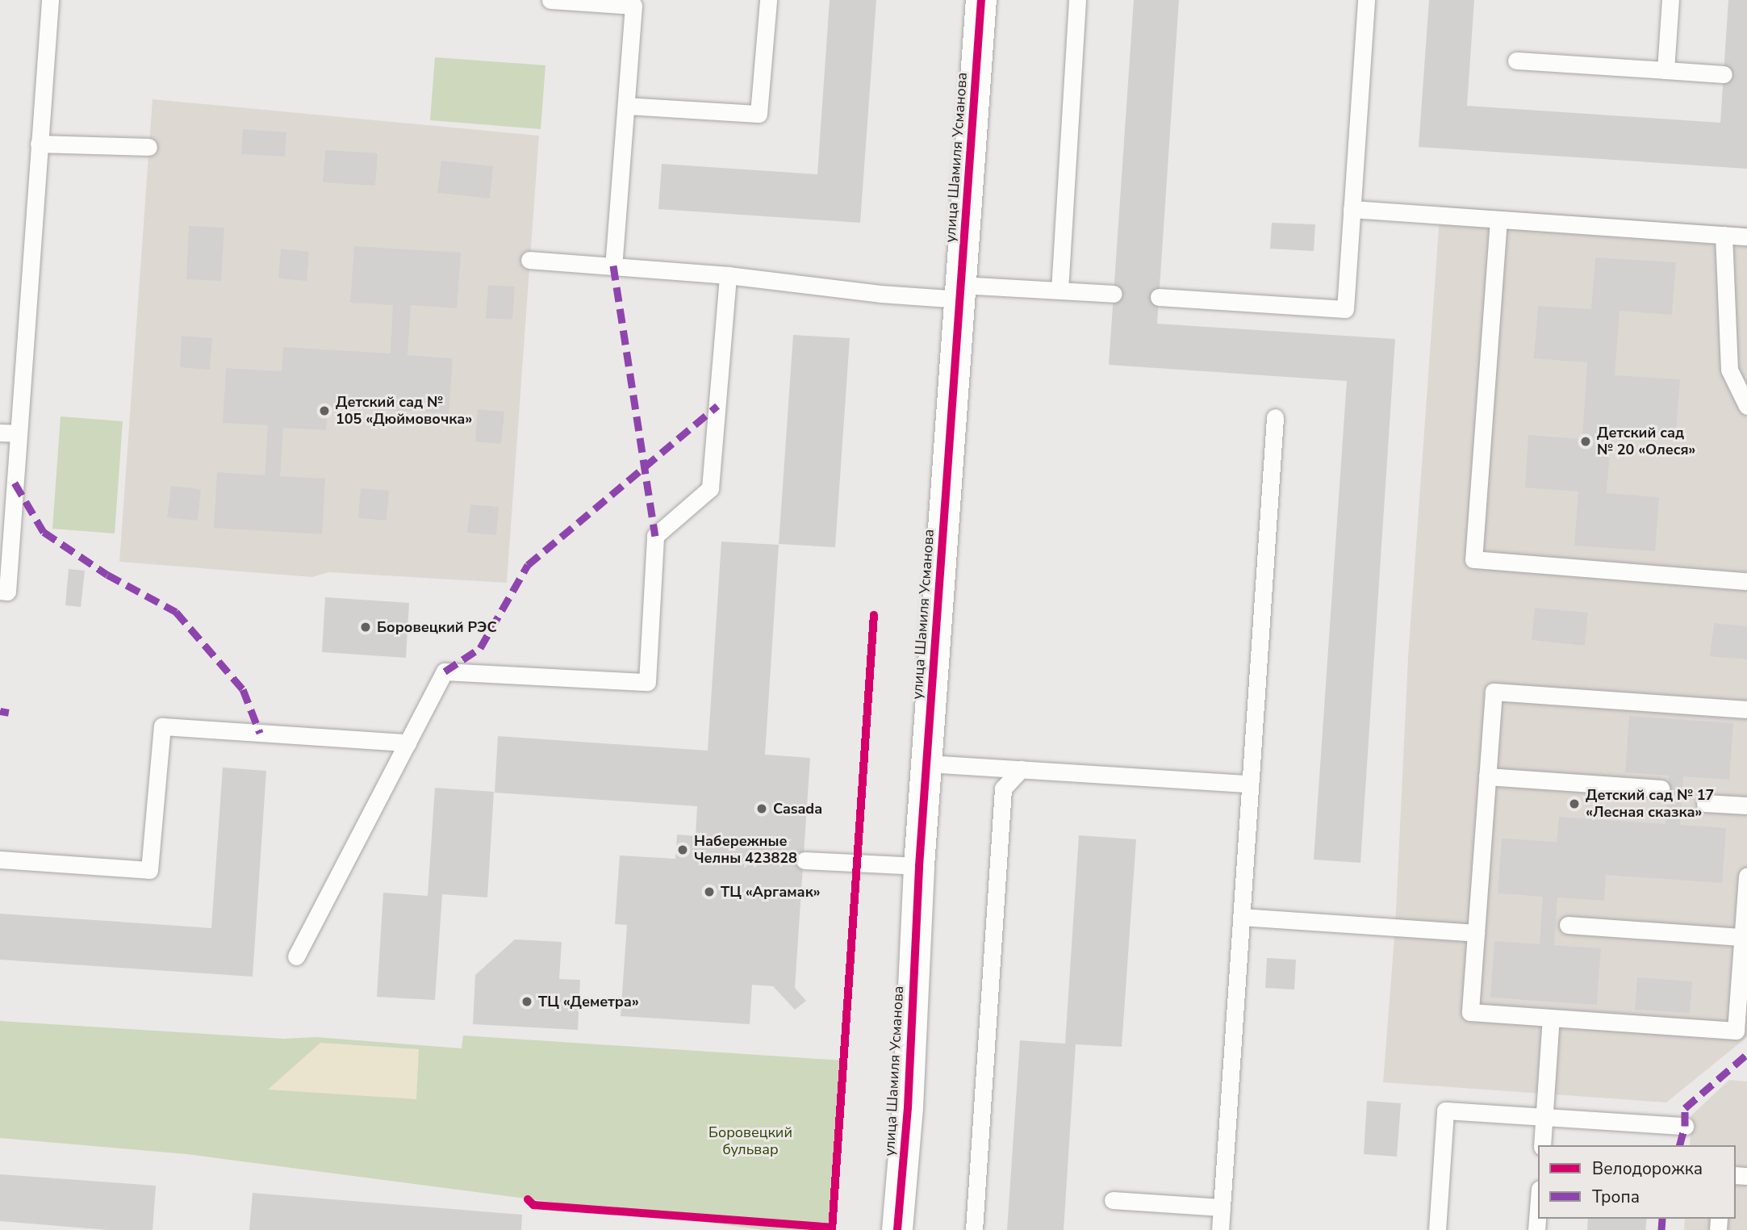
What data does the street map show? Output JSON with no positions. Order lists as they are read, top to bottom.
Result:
{
  "streets": {
    "street": ["улица Шамиля Усманова"]
  },
  "parks": ["Боровецкий бульвар"],
  "places": [
    "Детский сад № 105 «Дюймовочка»",
    "Детский сад № 20 «Олеся»",
    "Боровецкий РЭС",
    "Детский сад № 17 «Лесная сказка»",
    "Casada",
    "Набережные Челны 423828",
    "ТЦ «Аргамак»",
    "ТЦ «Деметра»"
  ],
  "legend": ["Велодорожка", "Тропа"]
}
